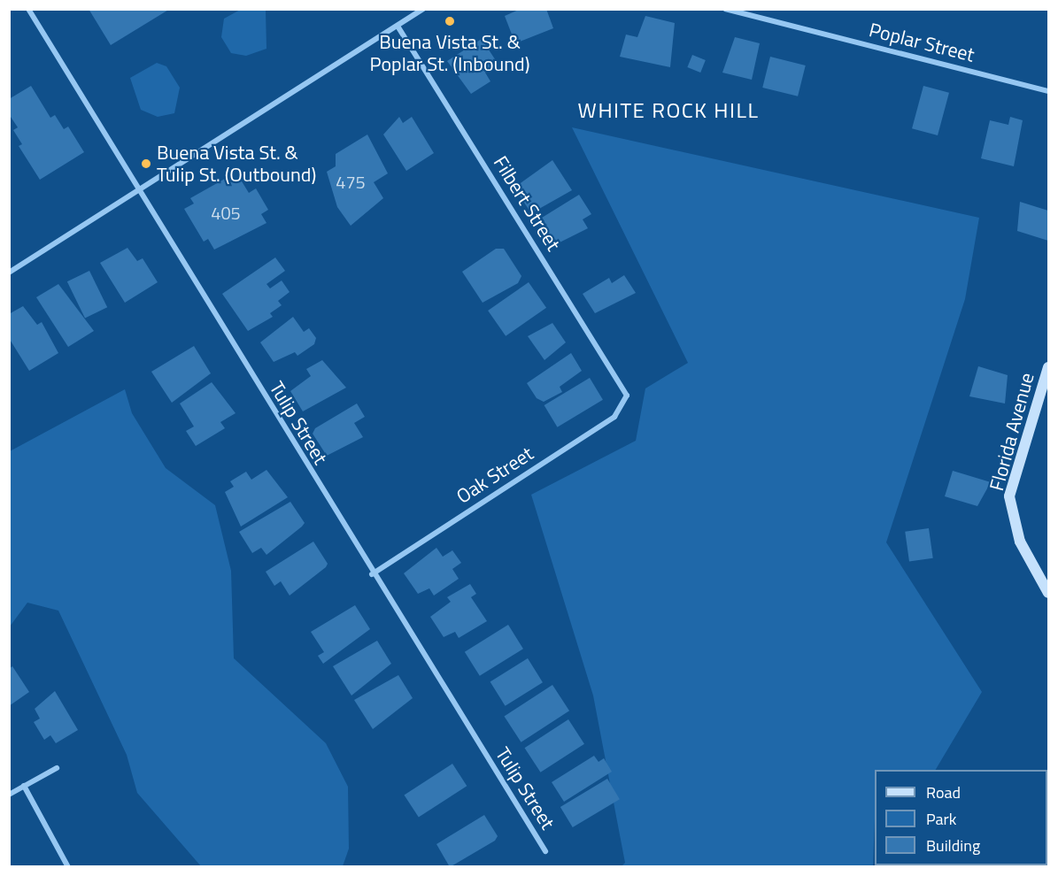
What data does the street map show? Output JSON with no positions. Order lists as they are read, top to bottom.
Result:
{
  "streets": {
    "main road": ["Florida Avenue"],
    "street": [
      "Poplar Street",
      "Filbert Street",
      "Tulip Street",
      "Oak Street"
    ]
  },
  "crossings": [
    ["Filbert Street", "Oak Street"],
    ["Tulip Street", "Oak Street"]
  ],
  "districts": ["WHITE ROCK HILL"],
  "places": ["Buena Vista St. & Poplar St. (Inbound)", "Buena Vista St. & Tulip St. (Outbound)"],
  "house_numbers": ["475", "405"],
  "legend": ["Road", "Park", "Building"]
}
